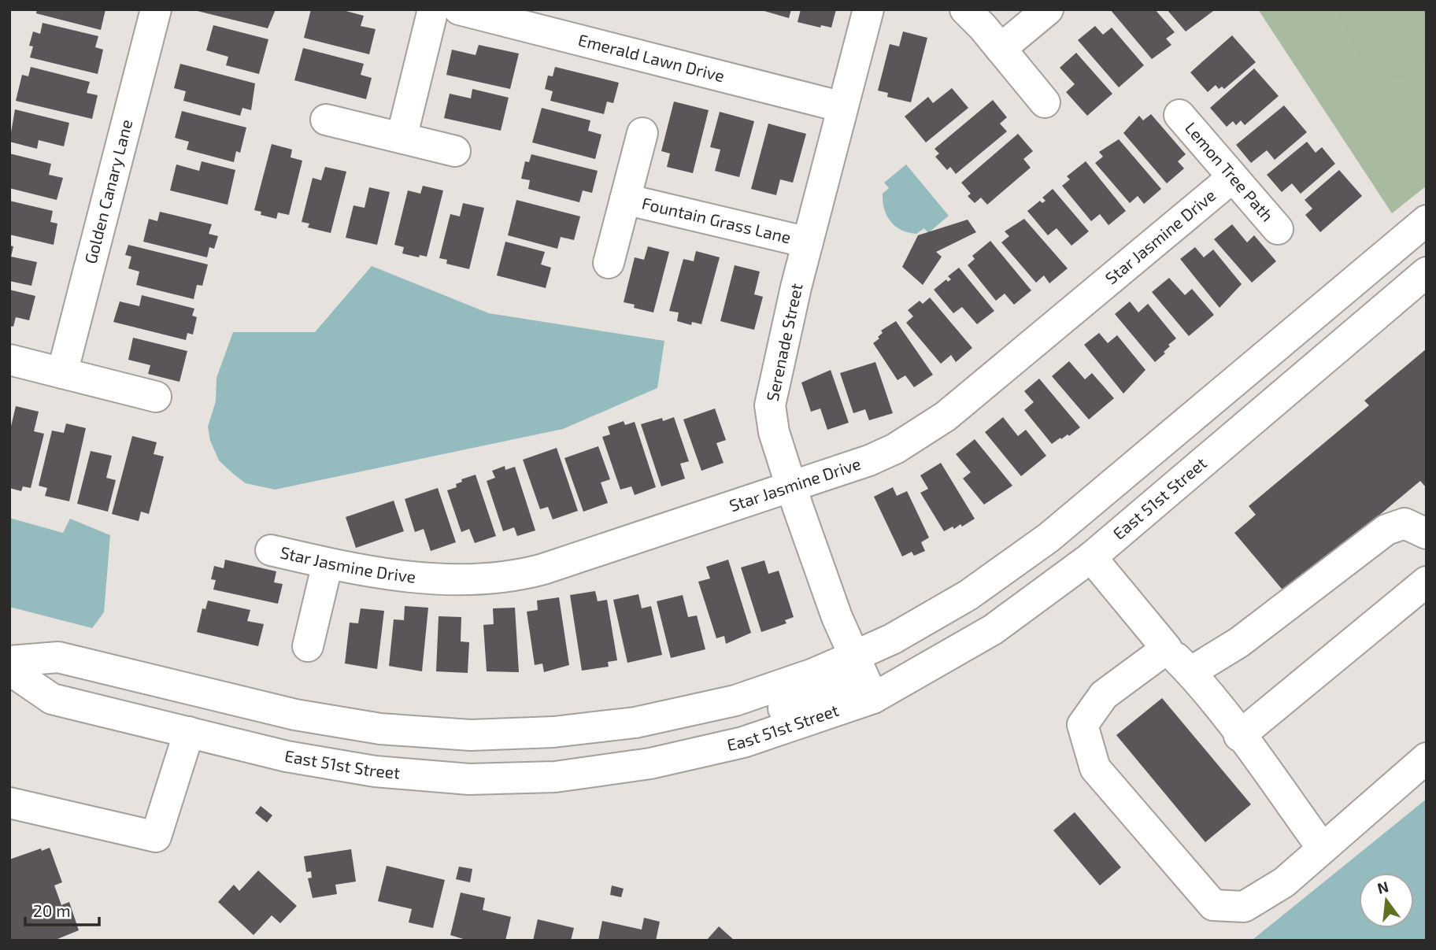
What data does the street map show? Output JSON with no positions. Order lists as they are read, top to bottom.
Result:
{
  "streets": {
    "street": [
      "Emerald Lawn Drive",
      "Lemon Tree Path",
      "Golden Canary Lane",
      "Fountain Grass Lane",
      "Star Jasmine Drive",
      "Serenade Street",
      "East 51st Street"
    ]
  },
  "crossings": [
    ["Emerald Lawn Drive", "Serenade Street"],
    ["Lemon Tree Path", "Star Jasmine Drive"],
    ["Fountain Grass Lane", "Serenade Street"],
    ["Star Jasmine Drive", "Serenade Street"],
    ["Serenade Street", "East 51st Street"]
  ],
  "scale_bar": "20 m",
  "north": "top"
}
